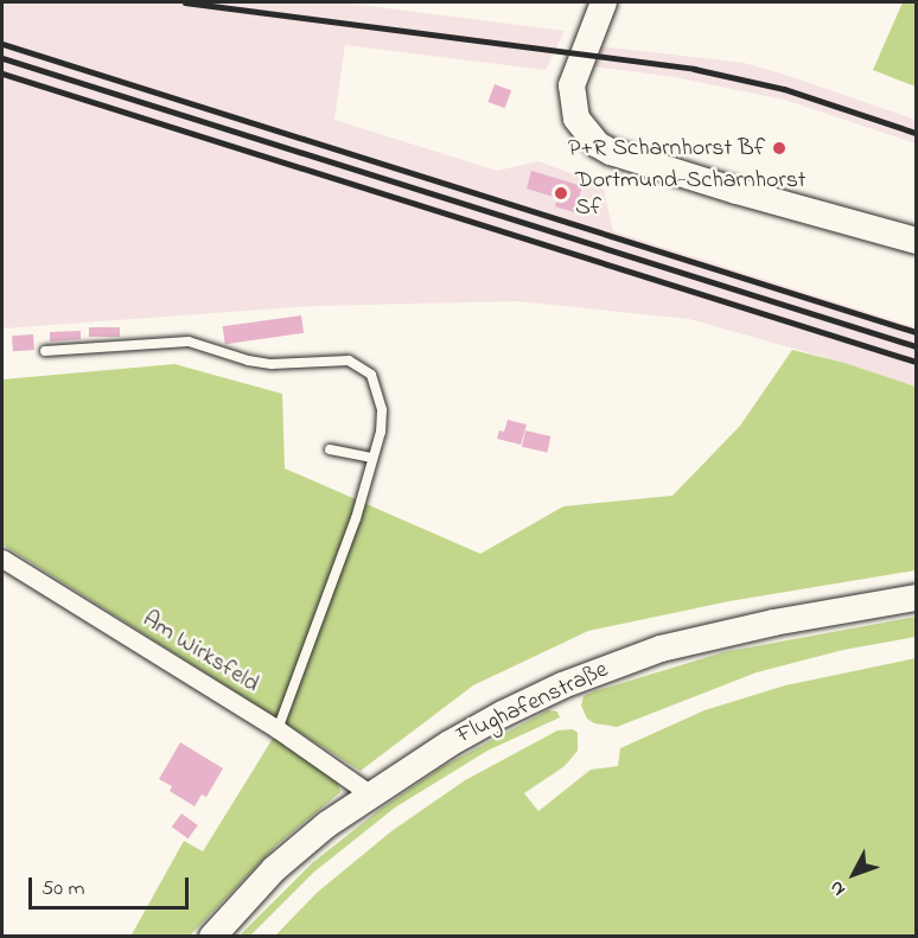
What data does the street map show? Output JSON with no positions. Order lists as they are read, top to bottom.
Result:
{
  "streets": {
    "main road": ["Flughafenstraße"],
    "street": ["Am Wirksfeld"]
  },
  "crossings": [
    ["Am Wirksfeld", "Flughafenstraße"]
  ],
  "places": ["P+R Scharnhorst Bf", "Dortmund-Scharnhorst Sf"],
  "scale_bar": "50 m",
  "north": "bottom left"
}
